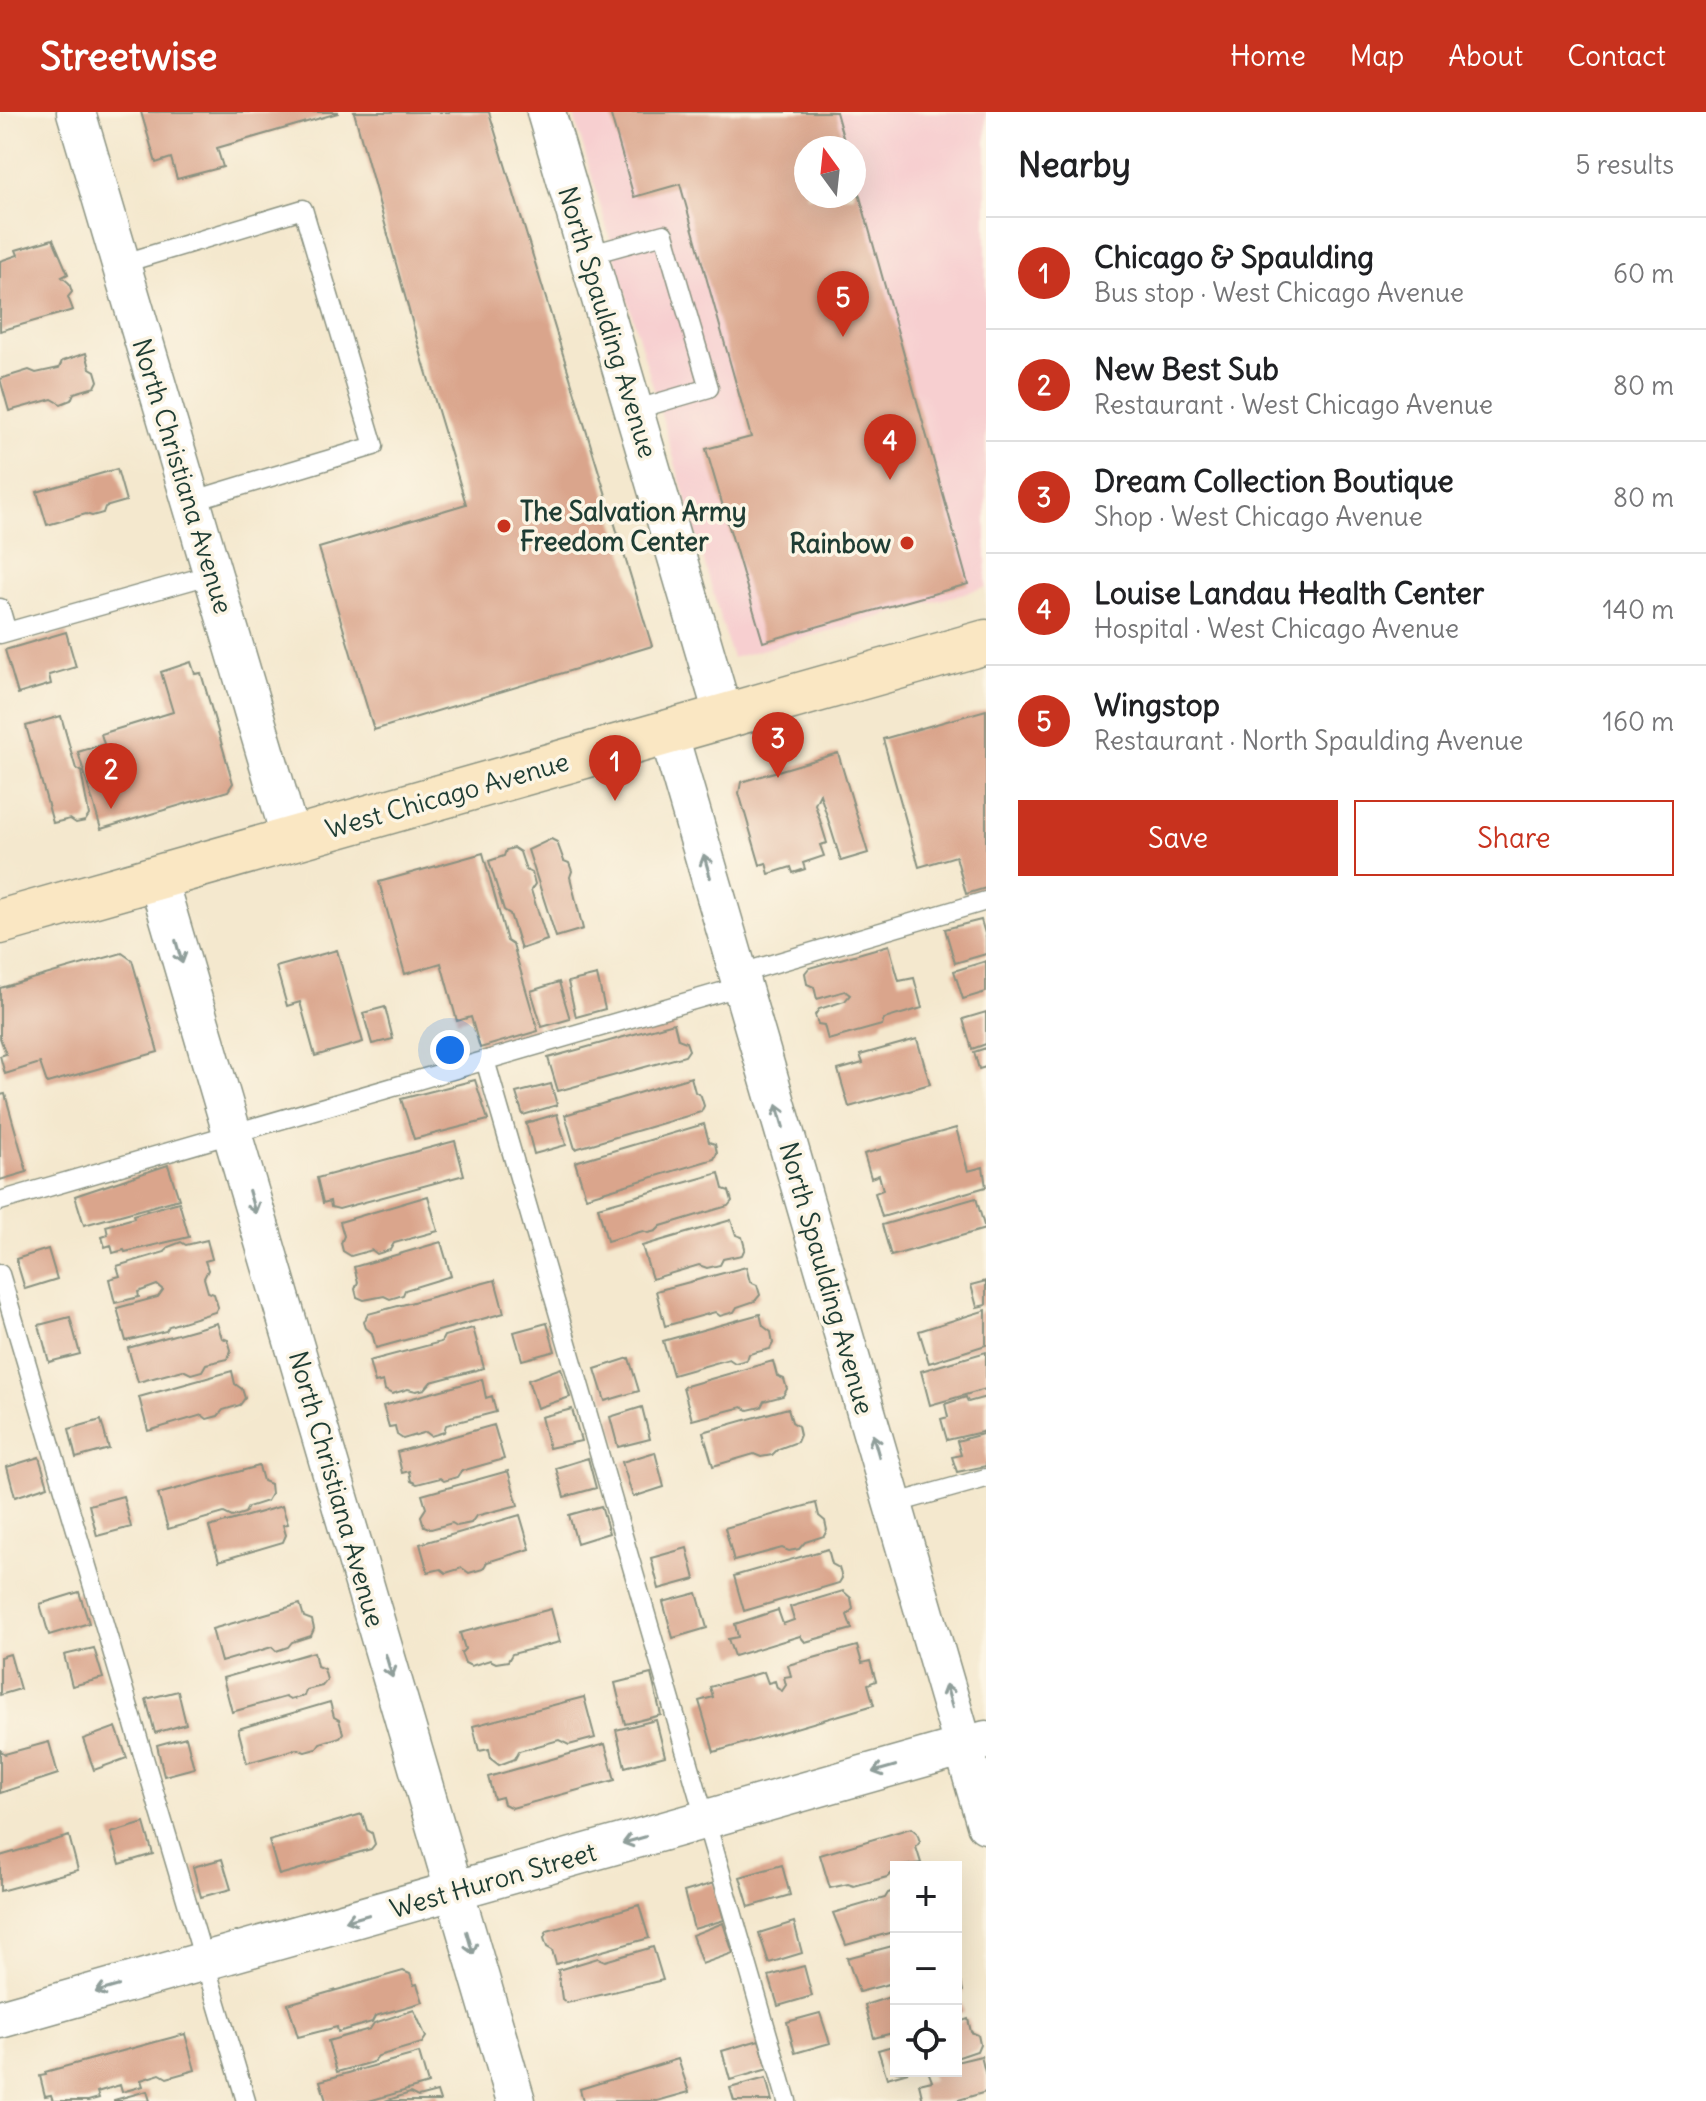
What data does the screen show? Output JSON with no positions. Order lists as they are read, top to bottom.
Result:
{
  "streets": {
    "main road": ["West Chicago Avenue"],
    "street": ["North Spaulding Avenue", "North Christiana Avenue", "West Huron Street"]
  },
  "crossings": [
    ["North Spaulding Avenue", "West Chicago Avenue"],
    ["North Spaulding Avenue", "West Huron Street"],
    ["North Christiana Avenue", "West Chicago Avenue"],
    ["North Christiana Avenue", "West Huron Street"]
  ],
  "one_way": ["North Spaulding Avenue", "North Christiana Avenue", "West Huron Street"],
  "places": ["The Salvation Army Freedom Center", "Rainbow"],
  "north": "top",
  "page": {
    "header": "Streetwise",
    "nav": [
      "Home",
      "Map",
      "About",
      "Contact"
    ],
    "heading": ["Nearby", "5 results"],
    "list": [
      {
        "mark": "1",
        "name": "Chicago & Spaulding",
        "note": "Bus stop · West Chicago Avenue",
        "value": "60 m"
      },
      {
        "mark": "2",
        "name": "New Best Sub",
        "note": "Restaurant · West Chicago Avenue",
        "value": "80 m"
      },
      {
        "mark": "3",
        "name": "Dream Collection Boutique",
        "note": "Shop · West Chicago Avenue",
        "value": "80 m"
      },
      {
        "mark": "4",
        "name": "Louise Landau Health Center",
        "note": "Hospital · West Chicago Avenue",
        "value": "140 m"
      },
      {
        "mark": "5",
        "name": "Wingstop",
        "note": "Restaurant · North Spaulding Avenue",
        "value": "160 m"
      }
    ],
    "pins": [
      "5",
      "4",
      "3",
      "1",
      "2"
    ],
    "buttons": ["Save", "Share"],
    "map_buttons": ["+", "−"]
  }
}
